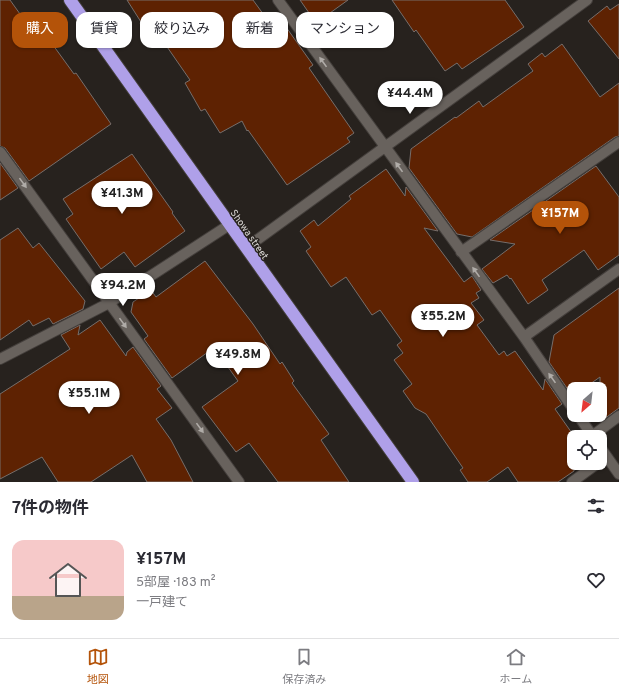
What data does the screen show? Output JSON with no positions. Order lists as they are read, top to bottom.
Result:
{
  "streets": {
    "highway": ["Showa street"]
  },
  "north": "bottom left",
  "page": {
    "chip": [
      "購入",
      "賃貸",
      "絞り込み",
      "新着",
      "マンション"
    ],
    "price": [
      "¥44.4M",
      "¥41.3M",
      "¥157M",
      "¥94.2M",
      "¥55.2M",
      "¥49.8M",
      "¥55.1M"
    ],
    "heading": "7件の物件",
    "list": [
      {
        "name": "¥157M",
        "note": "5部屋 · 183 m² · 一戸建て"
      }
    ],
    "tabs": ["地図", "保存済み", "ホーム"]
  }
}
